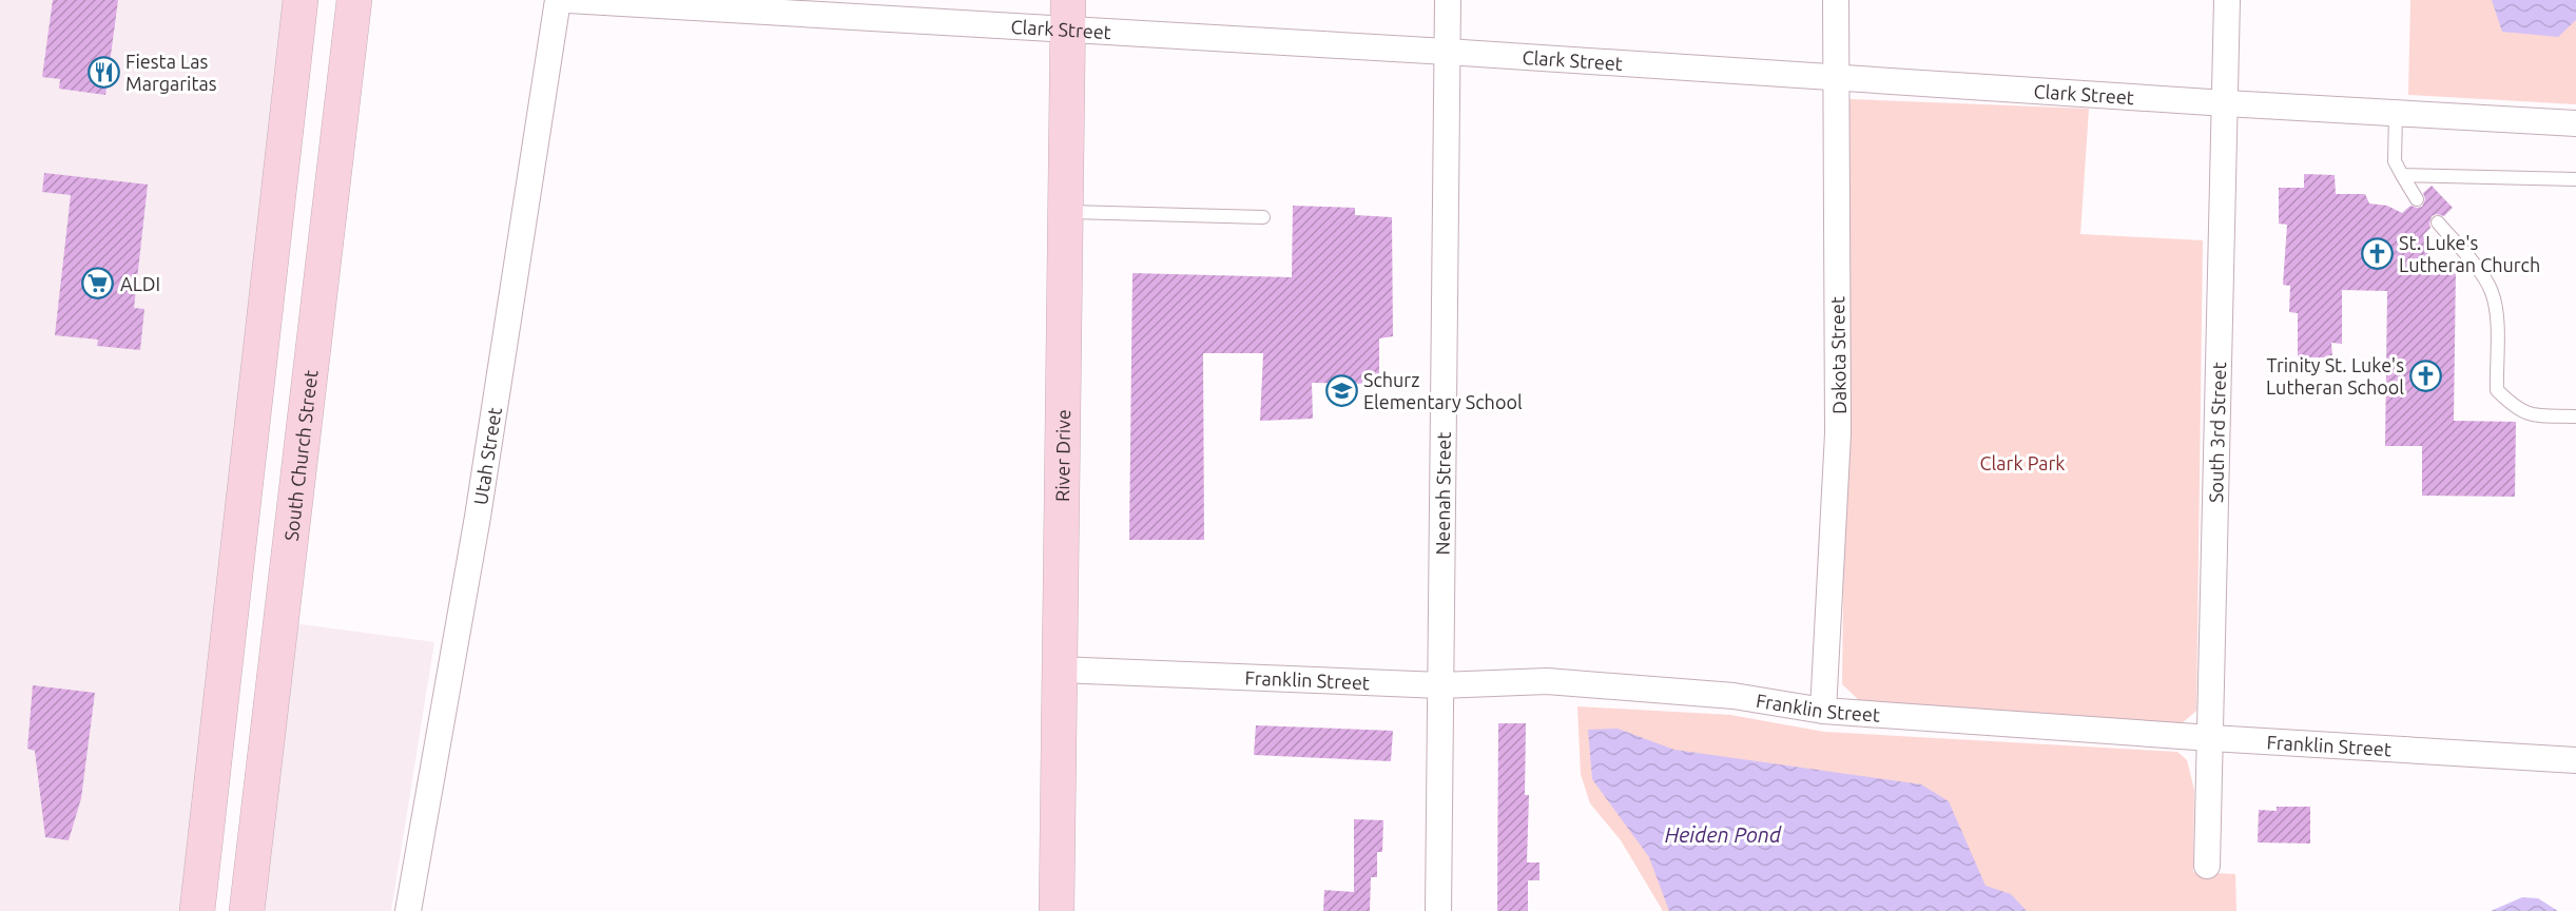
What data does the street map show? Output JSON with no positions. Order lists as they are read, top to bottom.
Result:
{
  "streets": {
    "main road": ["South Church Street", "River Drive"],
    "street": [
      "Clark Street",
      "Dakota Street",
      "South 3rd Street",
      "Utah Street",
      "Neenah Street",
      "Franklin Street"
    ]
  },
  "crossings": [
    ["Clark Street", "Dakota Street"],
    ["Clark Street", "South 3rd Street"],
    ["Clark Street", "River Drive"],
    ["Clark Street", "Neenah Street"],
    ["Dakota Street", "Franklin Street"],
    ["South 3rd Street", "Franklin Street"],
    ["River Drive", "Franklin Street"],
    ["Neenah Street", "Franklin Street"]
  ],
  "water": ["Heiden Pond"],
  "parks": ["Clark Park"],
  "places": {
    "restaurant": ["Fiesta Las Margaritas"],
    "church": ["St. Luke's Lutheran Church", "Trinity St. Luke's Lutheran School"],
    "supermarket": ["ALDI"],
    "school or university": ["Schurz Elementary School"]
  }
}
